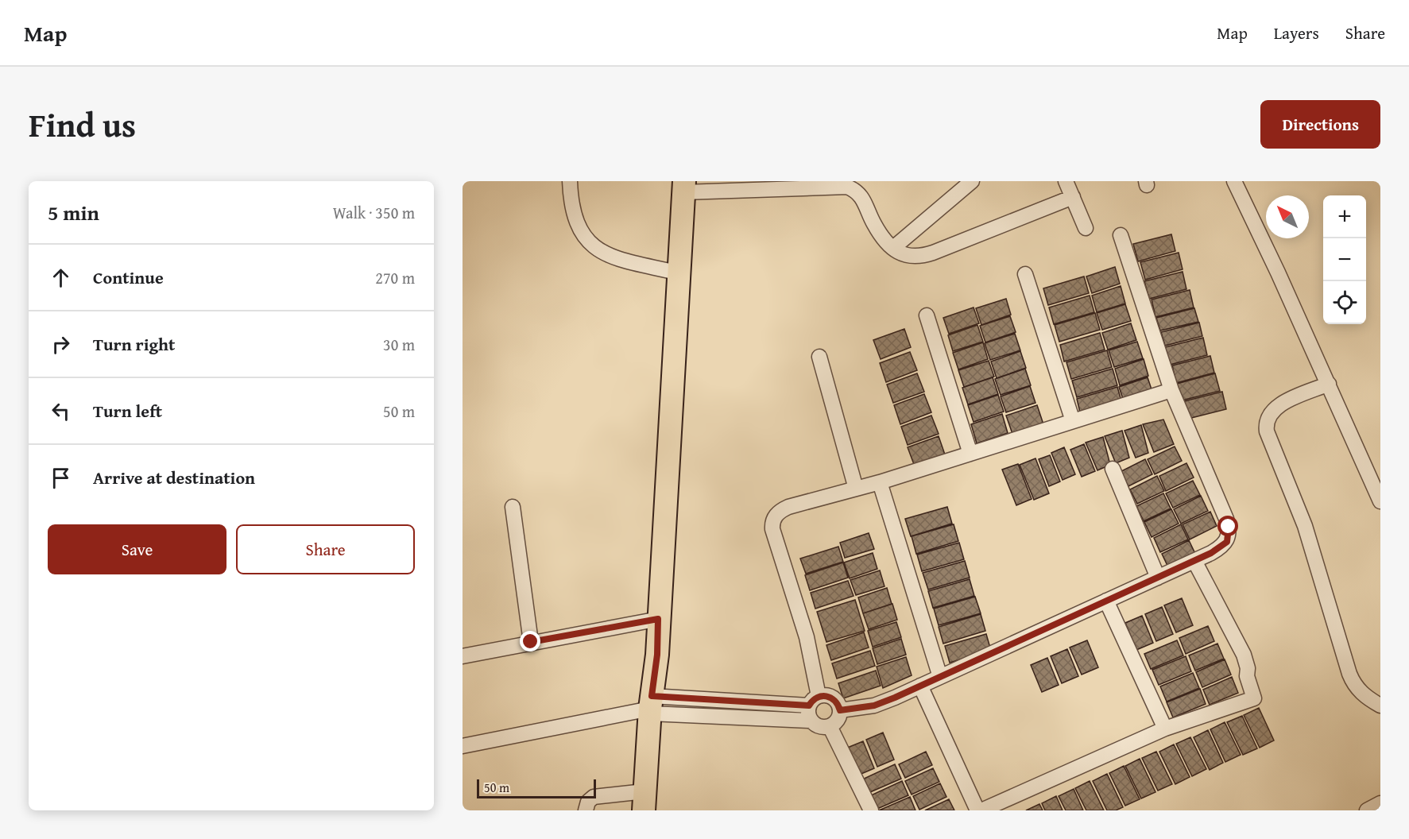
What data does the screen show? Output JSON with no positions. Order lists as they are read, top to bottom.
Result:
{
  "scale_bar": "50 m",
  "north": "top left",
  "page": {
    "header": "Map",
    "nav": ["Map", "Layers", "Share"],
    "title": "Find us",
    "buttons": [
      "Directions",
      ["Save", "Share"]
    ],
    "heading": ["5 min", "Walk · 350 m"],
    "map_buttons": ["+", "−"],
    "list": [
      ["Continue", "270 m"],
      ["Turn right", "30 m"],
      ["Turn left", "50 m"],
      "Arrive at destination"
    ],
    "scale": "50 m"
  }
}
